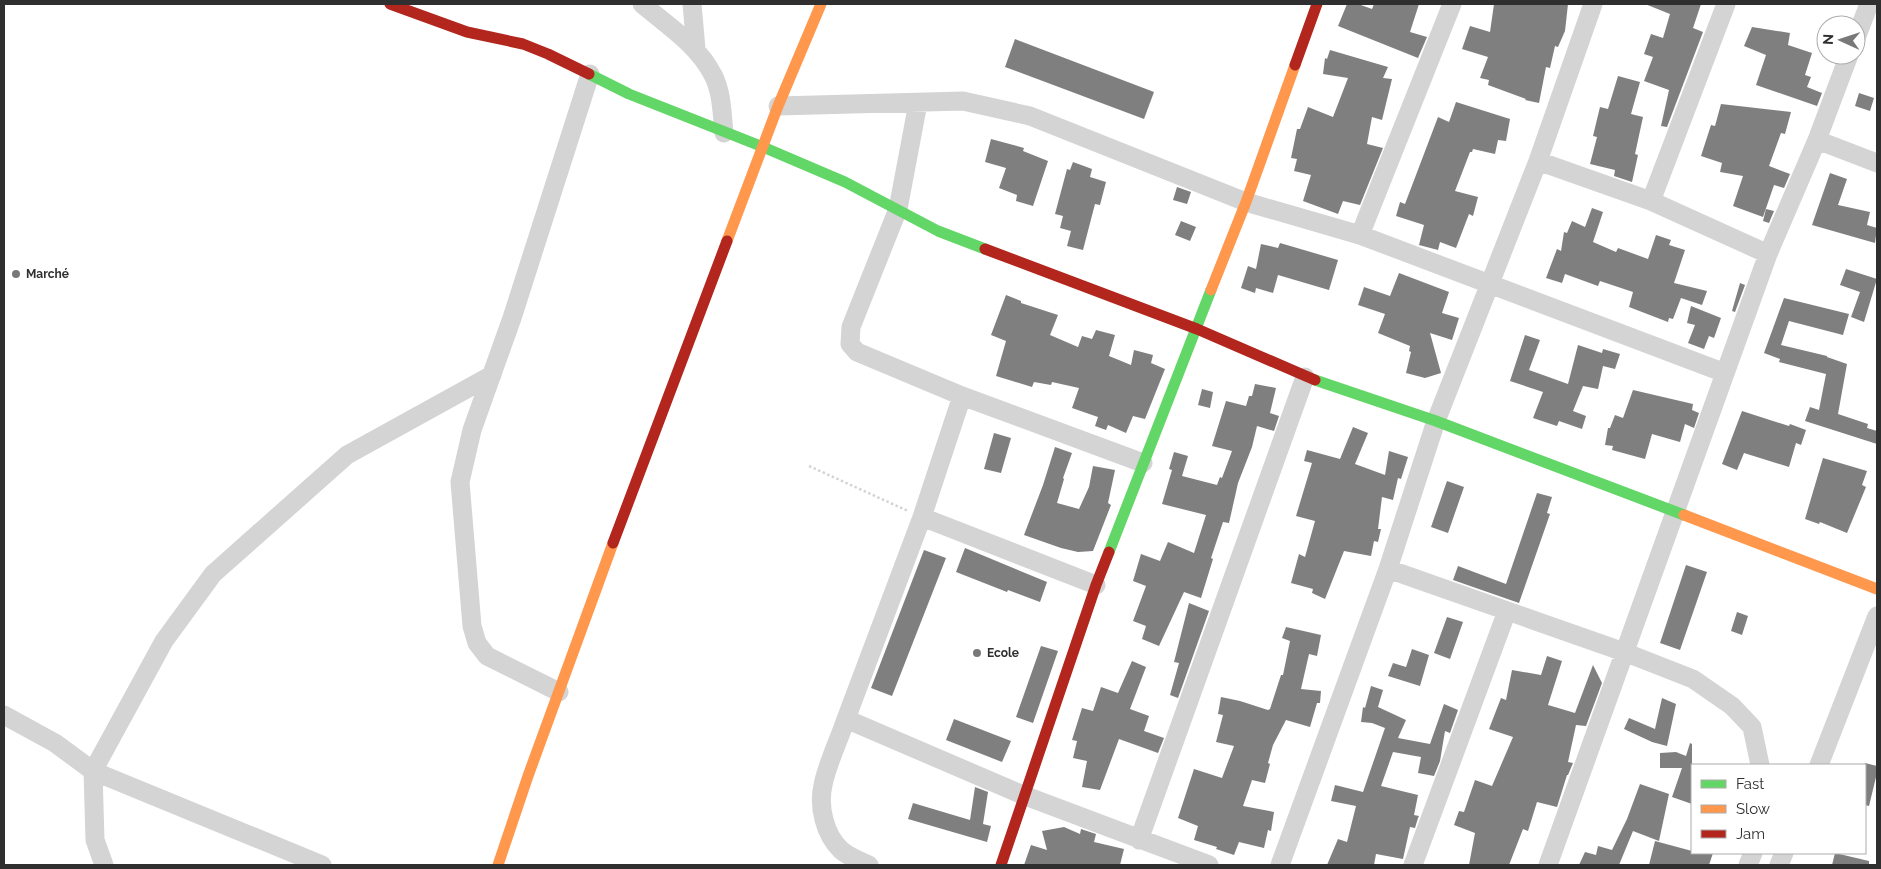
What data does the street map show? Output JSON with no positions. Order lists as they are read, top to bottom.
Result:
{
  "places": ["Marché", "Ecole"],
  "legend": ["Fast", "Slow", "Jam"],
  "north": "left"
}
